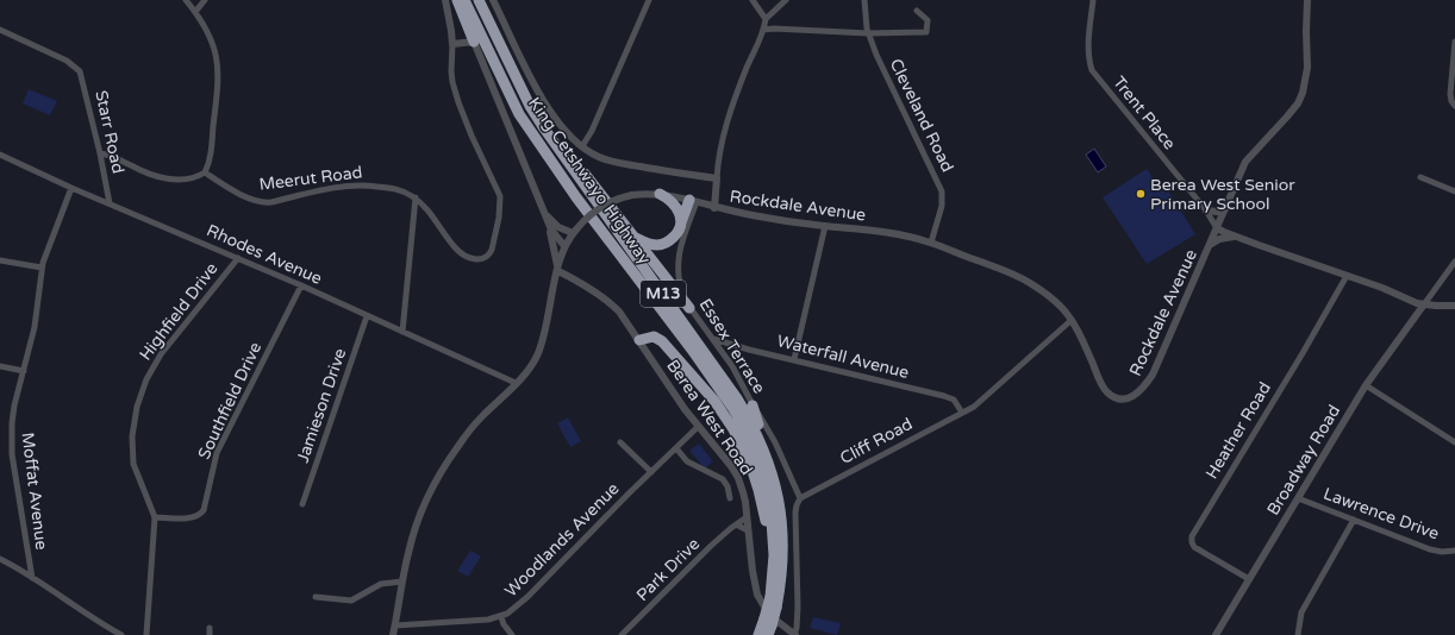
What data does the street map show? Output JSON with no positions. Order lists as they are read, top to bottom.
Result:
{
  "streets": {
    "highway": ["King Cetshwayo Highway", "M13"],
    "street": [
      "Trent Place",
      "Cleveland Road",
      "Starr Road",
      "Meerut Road",
      "Rockdale Avenue",
      "Rhodes Avenue",
      "Highfield Drive",
      "Essex Terrace",
      "Waterfall Avenue",
      "Southfield Drive",
      "Jamieson Drive",
      "Berea West Road",
      "Heather Road",
      "Cliff Road",
      "Broadway Road",
      "Moffat Avenue",
      "Lawrence Drive",
      "Woodlands Avenue",
      "Park Drive"
    ]
  },
  "crossings": [
    ["Trent Place", "Rockdale Avenue"],
    ["Cleveland Road", "Rockdale Avenue"],
    ["Starr Road", "Rhodes Avenue"],
    ["Rockdale Avenue", "Rhodes Avenue"],
    ["Rockdale Avenue", "Essex Terrace"],
    ["Rockdale Avenue", "Berea West Road"],
    ["Rockdale Avenue", "Cliff Road"],
    ["Rockdale Avenue", "Woodlands Avenue"],
    ["Rhodes Avenue", "Highfield Drive"],
    ["Rhodes Avenue", "Southfield Drive"],
    ["Rhodes Avenue", "Jamieson Drive"],
    ["Rhodes Avenue", "Moffat Avenue"],
    ["Highfield Drive", "Southfield Drive"],
    ["Essex Terrace", "Waterfall Avenue"],
    ["Essex Terrace", "Cliff Road"],
    ["Waterfall Avenue", "Cliff Road"],
    ["Berea West Road", "Woodlands Avenue"],
    ["Berea West Road", "Park Drive"],
    ["Heather Road", "Broadway Road"],
    ["Broadway Road", "Lawrence Drive"]
  ],
  "places": ["Berea West Senior Primary School"]
}
